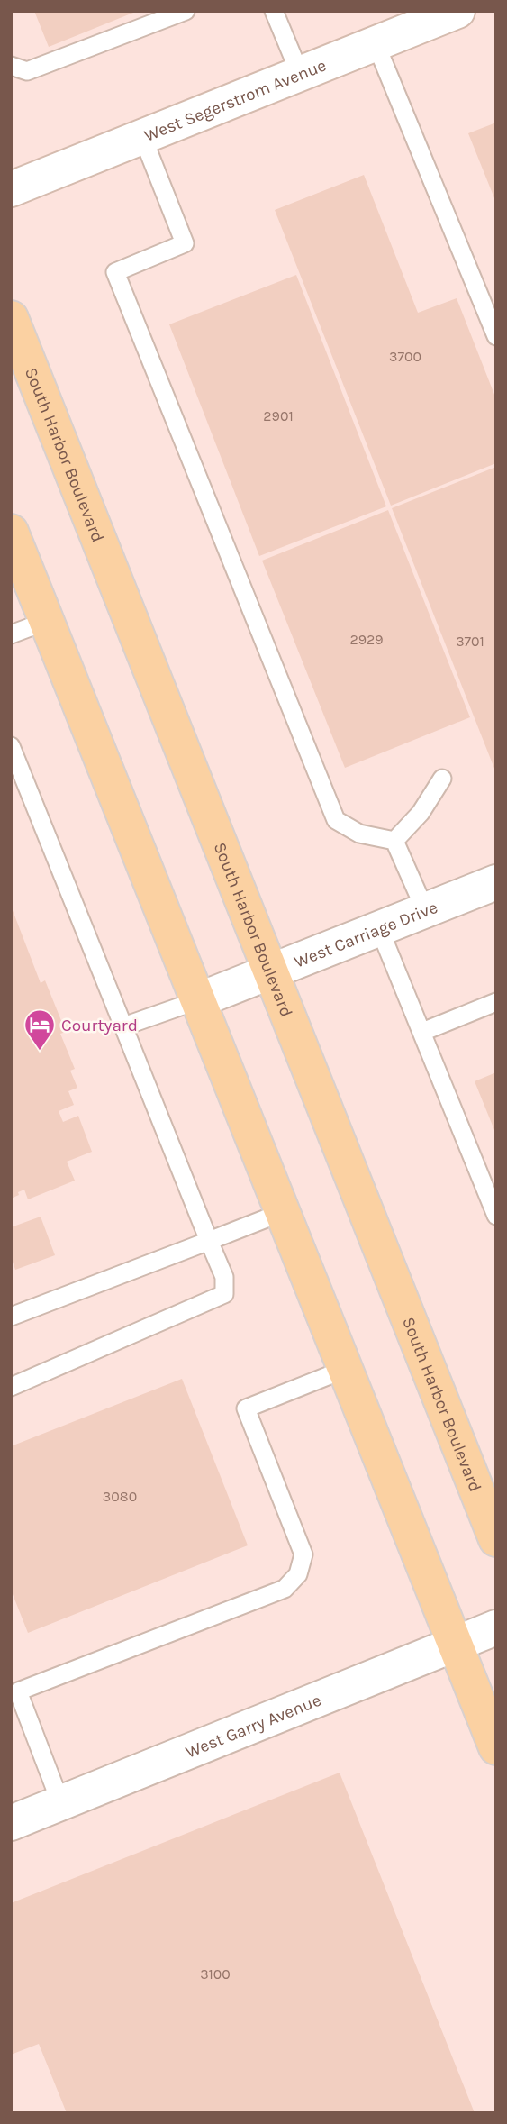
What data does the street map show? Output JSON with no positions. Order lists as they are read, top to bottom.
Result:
{
  "streets": {
    "main road": ["South Harbor Boulevard"],
    "street": ["West Segerstrom Avenue", "West Carriage Drive", "West Garry Avenue"]
  },
  "crossings": [
    ["South Harbor Boulevard", "West Carriage Drive"]
  ],
  "places": {
    "hotel": ["Courtyard"]
  },
  "house_numbers": [
    "3700",
    "2901",
    "2929",
    "3701",
    "3080",
    "3100"
  ]
}
